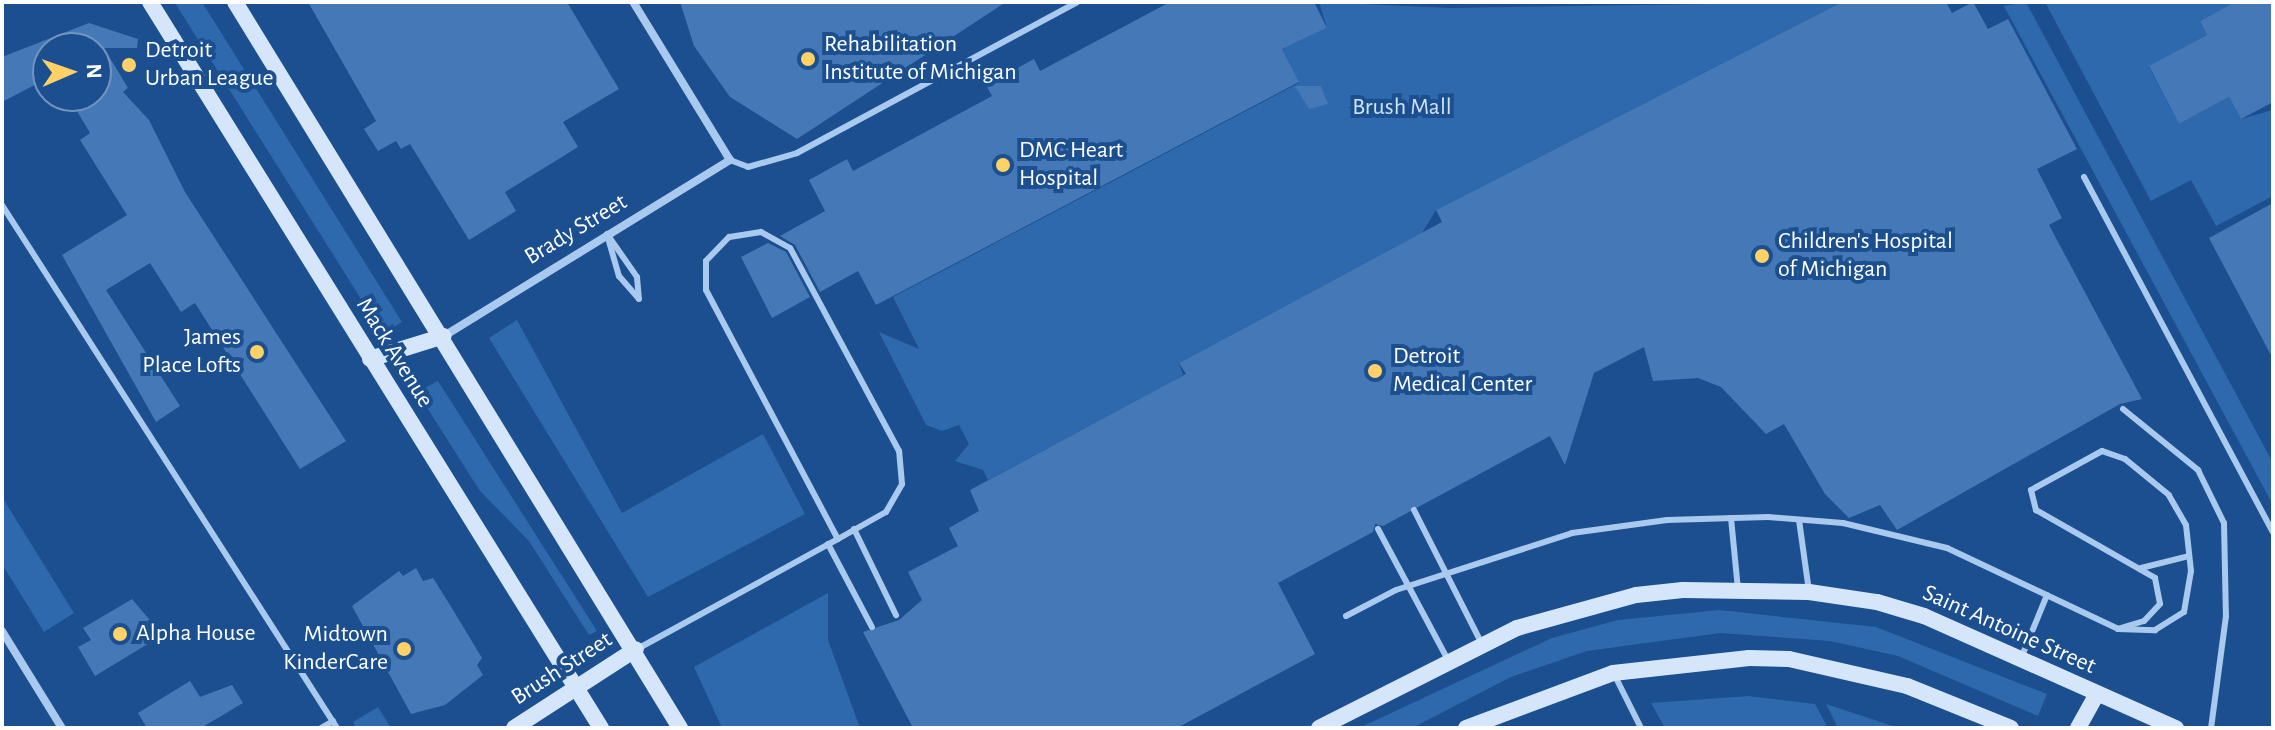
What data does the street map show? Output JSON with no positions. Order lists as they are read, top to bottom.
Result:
{
  "streets": {
    "main road": ["Mack Avenue", "Saint Antoine Street", "Brush Street"],
    "street": ["Brady Street"]
  },
  "crossings": [
    ["Mack Avenue", "Brush Street"]
  ],
  "parks": ["Brush Mall"],
  "places": [
    "Rehabilitation Institute of Michigan",
    "Detroit Urban League",
    "DMC Heart Hospital",
    "Children's Hospital of Michigan",
    "James Place Lofts",
    "Detroit Medical Center",
    "Alpha House",
    "Midtown KinderCare"
  ],
  "north": "right"
}
